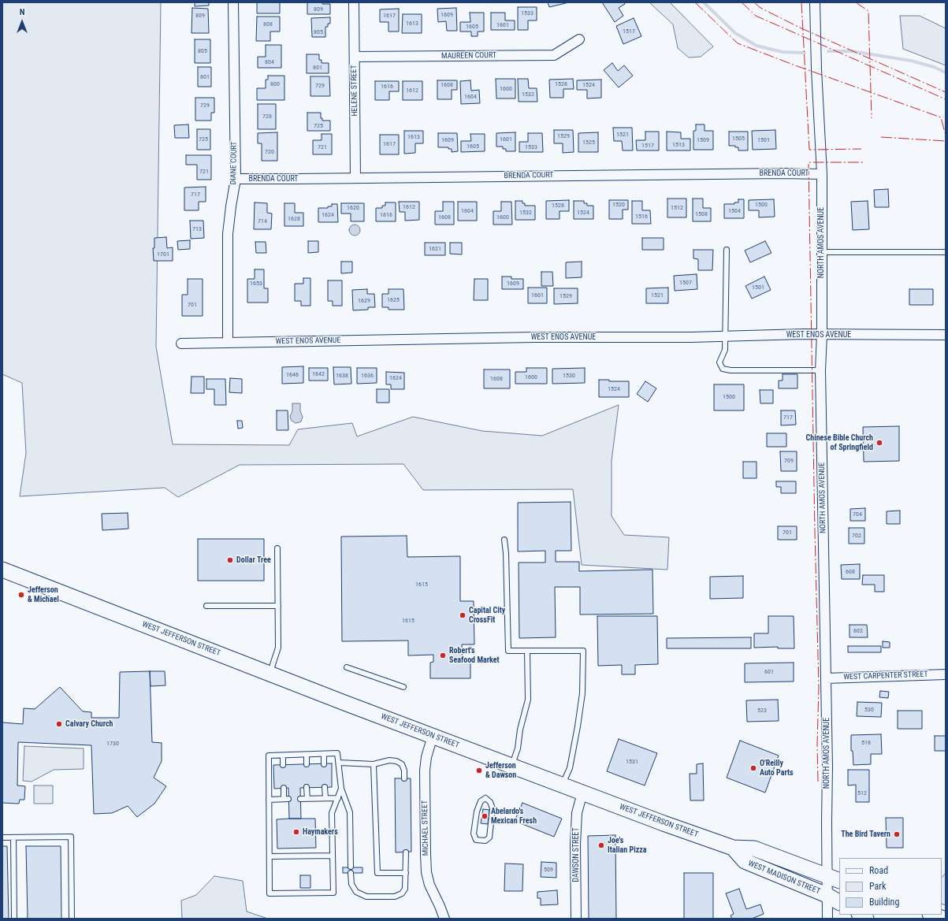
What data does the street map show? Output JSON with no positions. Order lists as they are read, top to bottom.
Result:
{
  "streets": {
    "main road": ["WEST JEFFERSON STREET", "WEST MADISON STREET"],
    "street": [
      "MAUREEN COURT",
      "HELENE STREET",
      "DIANE COURT",
      "BRENDA COURT",
      "NORTH AMOS AVENUE",
      "WEST ENOS AVENUE",
      "WEST CARPENTER STREET",
      "MICHAEL STREET",
      "DAWSON STREET"
    ]
  },
  "crossings": [
    ["MAUREEN COURT", "HELENE STREET"],
    ["HELENE STREET", "BRENDA COURT"],
    ["DIANE COURT", "BRENDA COURT"],
    ["DIANE COURT", "WEST ENOS AVENUE"],
    ["BRENDA COURT", "NORTH AMOS AVENUE"],
    ["NORTH AMOS AVENUE", "WEST ENOS AVENUE"],
    ["NORTH AMOS AVENUE", "WEST JEFFERSON STREET"],
    ["NORTH AMOS AVENUE", "WEST CARPENTER STREET"],
    ["NORTH AMOS AVENUE", "WEST MADISON STREET"],
    ["WEST JEFFERSON STREET", "MICHAEL STREET"],
    ["WEST JEFFERSON STREET", "DAWSON STREET"],
    ["WEST JEFFERSON STREET", "WEST MADISON STREET"]
  ],
  "places": [
    "Chinese Bible Church of Springfield",
    "Dollar Tree",
    "Jefferson & Michael",
    "Capital City CrossFit",
    "Robert's Seafood Market",
    "Calvary Church",
    "O'Reilly Auto Parts",
    "Jefferson & Dawson",
    "Abelardo's Mexican Fresh",
    "Haymakers",
    "The Bird Tavern",
    "Joe's Italian Pizza"
  ],
  "house_numbers": [
    "809",
    "1533",
    "1609",
    "809",
    "1617",
    "1613",
    "808",
    "1601",
    "1605",
    "1517",
    "805",
    "805",
    "804",
    "801",
    "801",
    "800",
    "1528",
    "1608",
    "1524",
    "729",
    "1616",
    "1600",
    "1612",
    "1532",
    "1604",
    "729",
    "728",
    "725",
    "1521",
    "1529",
    "1613",
    "1505",
    "725",
    "1601",
    "1609",
    "1509",
    "1501",
    "1525",
    "1617",
    "1513",
    "1517",
    "1605",
    "721",
    "1533",
    "720",
    "721",
    "717",
    "1520",
    "1500",
    "1528",
    "1612",
    "1620",
    "1512",
    "1604",
    "1504",
    "1532",
    "1524",
    "1508",
    "1624",
    "1616",
    "1516",
    "1608",
    "1600",
    "1628",
    "714",
    "713",
    "1621",
    "1701",
    "1507",
    "1653",
    "1609",
    "1501",
    "1601",
    "1521",
    "1529",
    "1625",
    "1629",
    "701",
    "1642",
    "1646",
    "1638",
    "1636",
    "1530",
    "1600",
    "1624",
    "1608",
    "1524",
    "1500",
    "717",
    "709",
    "704",
    "701",
    "702",
    "608",
    "1615",
    "1615",
    "602",
    "601",
    "530",
    "523",
    "518",
    "1730",
    "1531",
    "512",
    "509"
  ],
  "legend": ["Road", "Park", "Building"],
  "north": "top"
}
